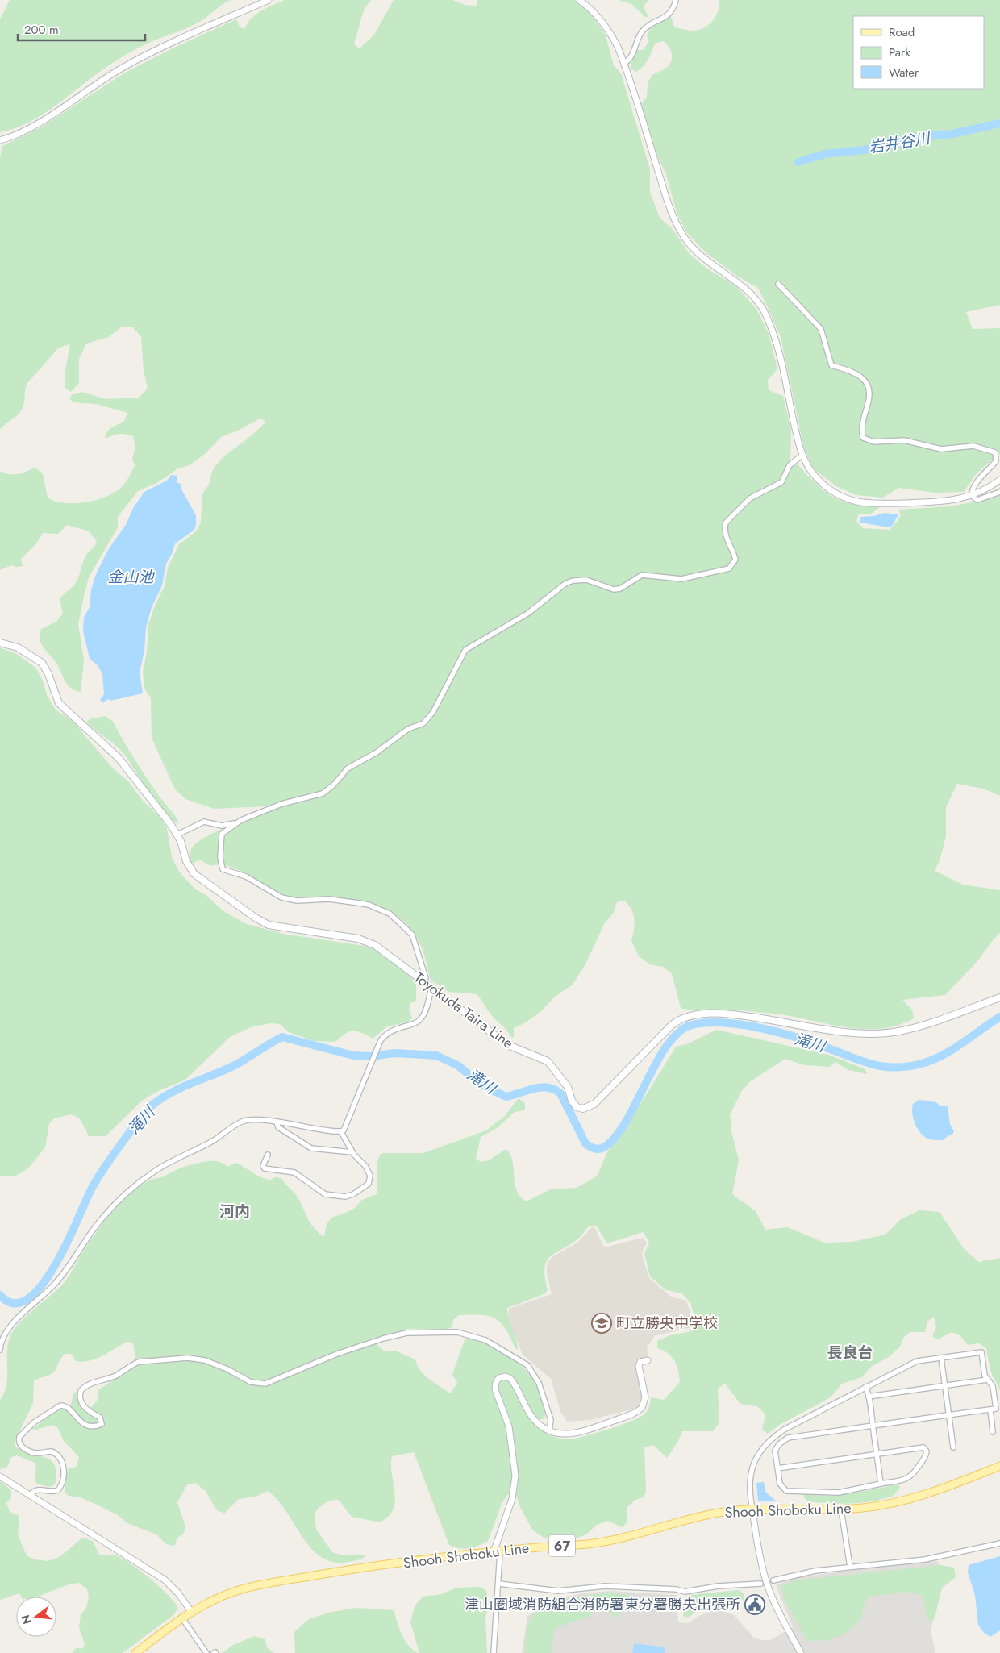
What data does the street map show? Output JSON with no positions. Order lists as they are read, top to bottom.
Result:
{
  "streets": {
    "main road": ["Toyokuda Taira Line", "Shooh Shoboku Line", "67"]
  },
  "districts": ["河内", "長良台"],
  "water": ["岩井谷川", "金山池", "滝川"],
  "places": {
    "school or university": ["町立勝央中学校"],
    "public building": ["津山圏域消防組合消防署東分署勝央出張所"]
  },
  "legend": ["Road", "Park", "Water"],
  "scale_bar": "200 m",
  "north": "left"
}
